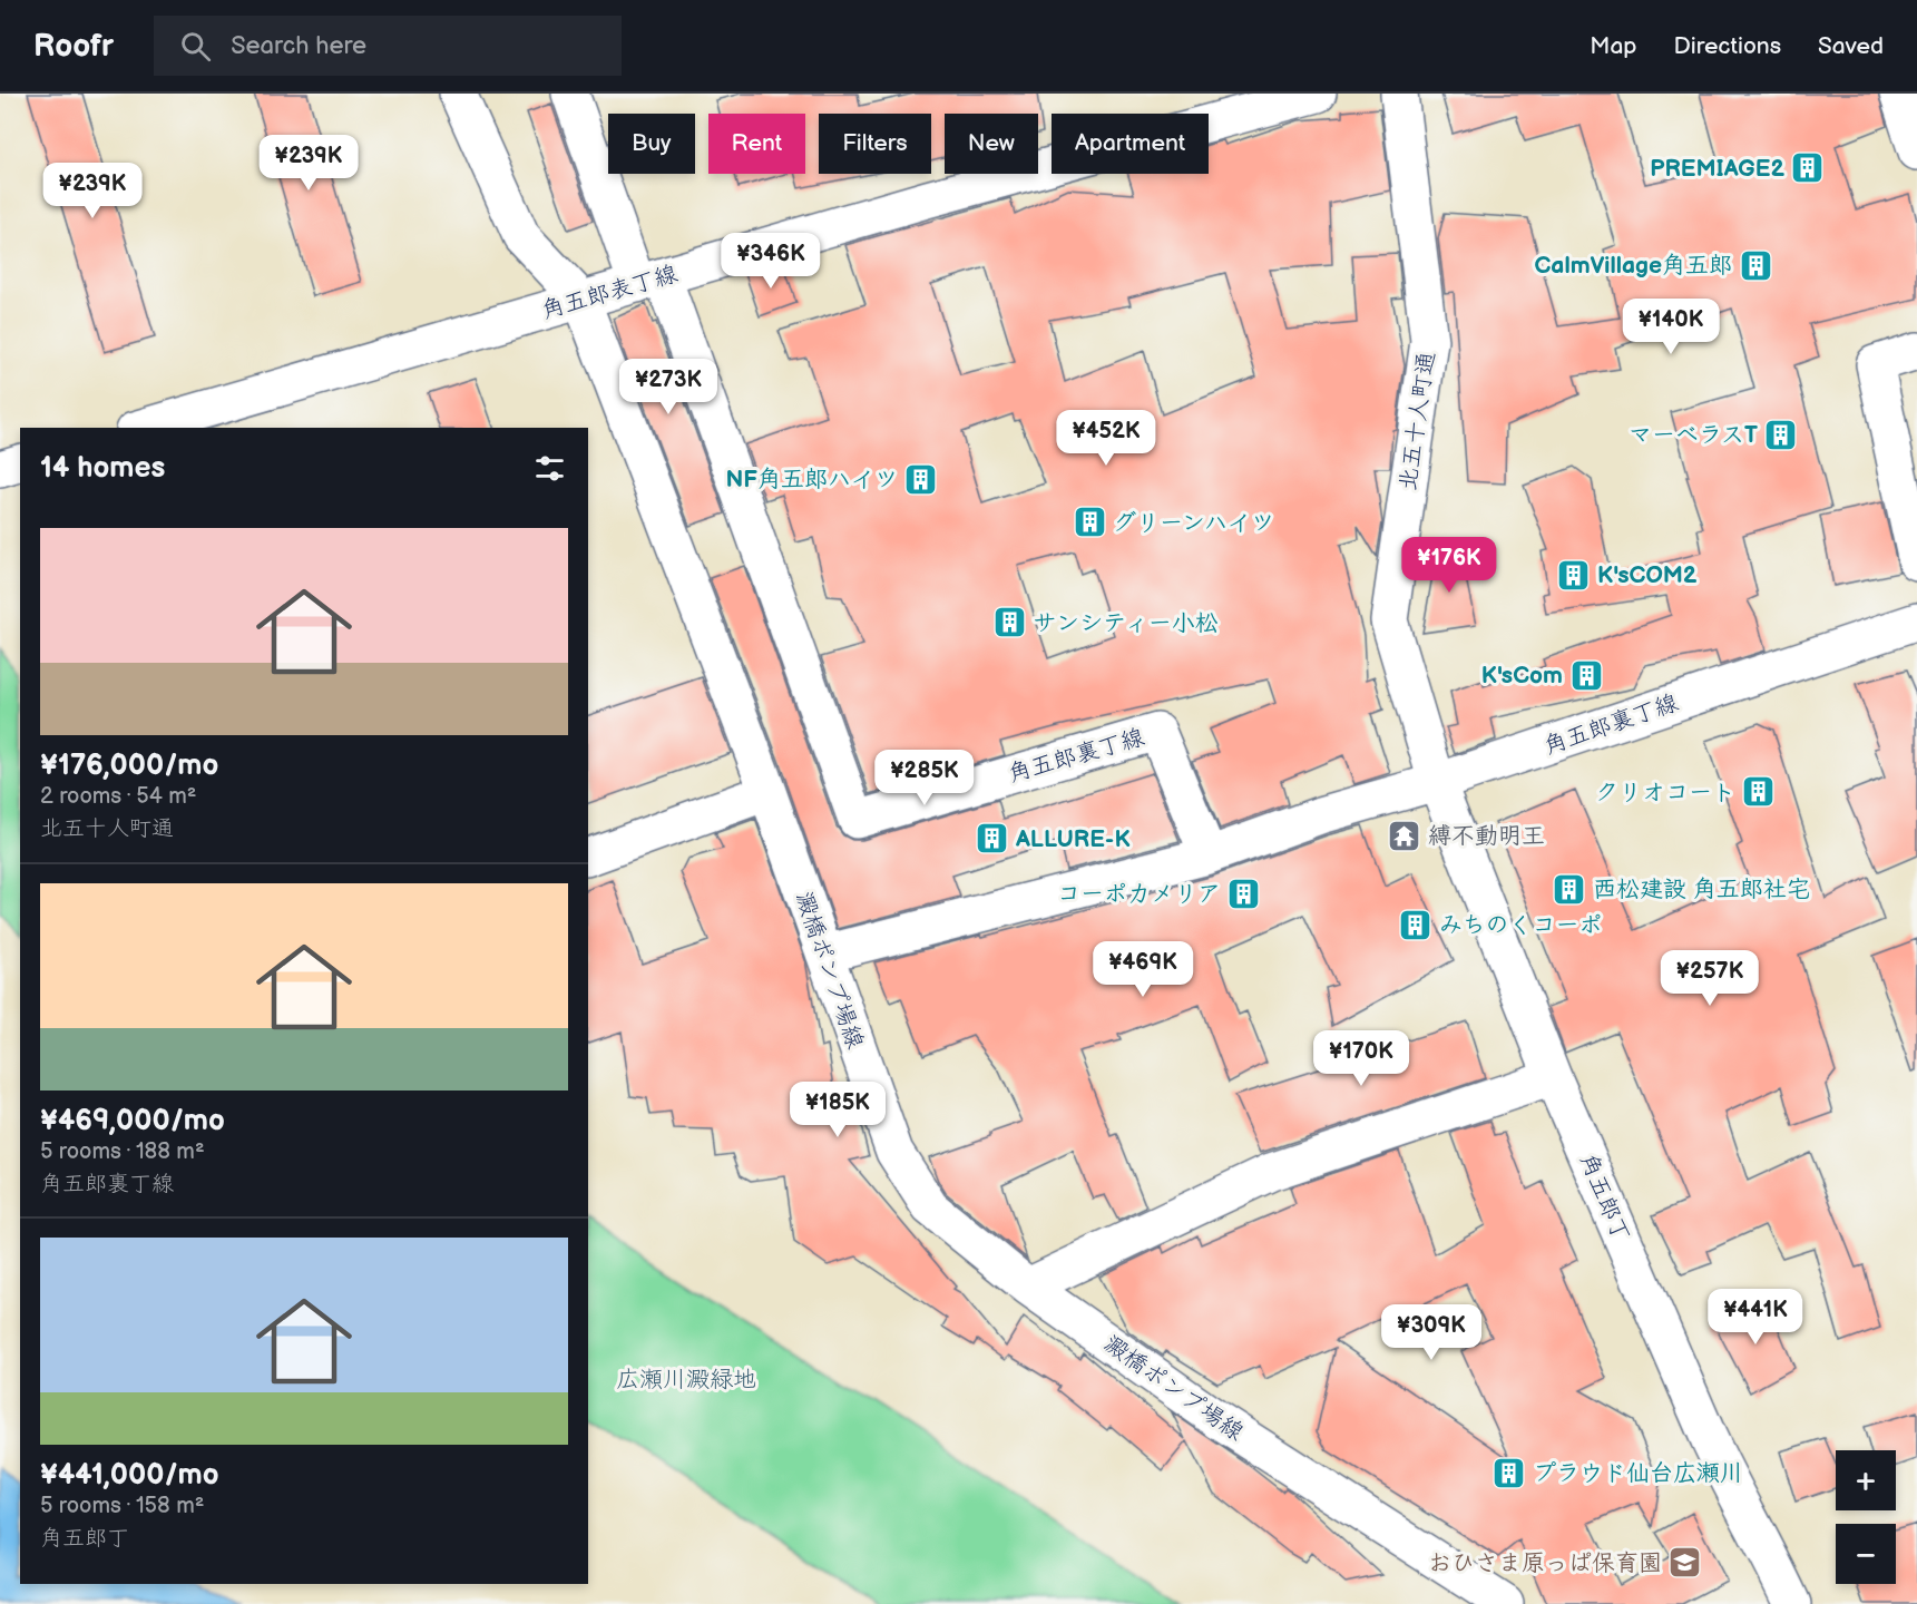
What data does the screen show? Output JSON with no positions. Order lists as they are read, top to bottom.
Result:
{
  "streets": {
    "street": [
      "角五郎表丁線",
      "北五十人町通",
      "角五郎裏丁線",
      "澱橋ポンプ場線",
      "角五郎丁"
    ]
  },
  "crossings": [
    ["角五郎表丁線", "角五郎裏丁線"],
    ["角五郎表丁線", "澱橋ポンプ場線"],
    ["北五十人町通", "角五郎裏丁線"],
    ["北五十人町通", "角五郎丁"],
    ["角五郎裏丁線", "角五郎丁"]
  ],
  "parks": ["広瀬川澱緑地"],
  "places": {
    "building": [
      "PREMIAGE2",
      "CalmVillage角五郎",
      "マーベラスT",
      "NF角五郎ハイツ",
      "グリーンハイツ",
      "K'sCOM2",
      "サンシティー小松",
      "K'sCom",
      "クリオコート",
      "ALLURE-K",
      "西松建設 角五郎社宅",
      "コーポカメリア",
      "みちのくコーポ",
      "プラウド仙台広瀬川"
    ],
    "temple": ["縛不動明王"],
    "school or university": ["おひさま原っぱ保育園"]
  },
  "page": {
    "header": "Roofr",
    "search": "Search here",
    "nav": ["Map", "Directions", "Saved"],
    "chip": [
      "Buy",
      "Rent",
      "Filters",
      "New",
      "Apartment"
    ],
    "price": [
      "¥239K",
      "¥239K",
      "¥346K",
      "¥140K",
      "¥273K",
      "¥452K",
      "¥176K",
      "¥285K",
      "¥469K",
      "¥257K",
      "¥170K",
      "¥185K",
      "¥441K",
      "¥309K"
    ],
    "heading": "14 homes",
    "list": [
      {
        "name": "¥176,000/mo",
        "note": "2 rooms · 54 m² · 北五十人町通"
      },
      {
        "name": "¥469,000/mo",
        "note": "5 rooms · 188 m² · 角五郎裏丁線"
      },
      {
        "name": "¥441,000/mo",
        "note": "5 rooms · 158 m² · 角五郎丁"
      }
    ],
    "map_buttons": ["+", "−"]
  }
}
